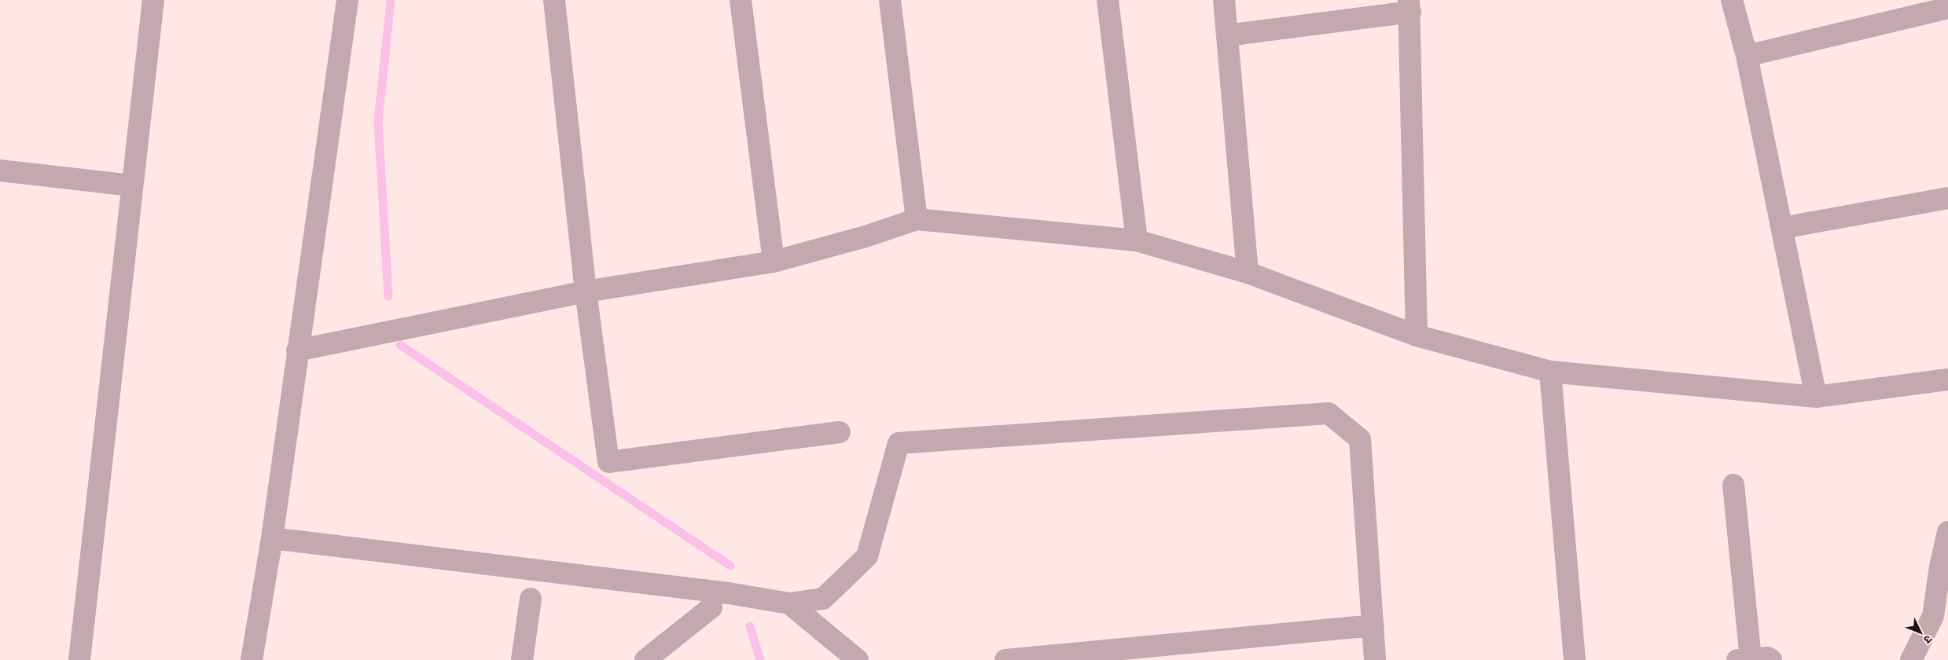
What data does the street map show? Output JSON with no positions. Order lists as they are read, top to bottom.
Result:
{
  "north": "bottom right"
}
